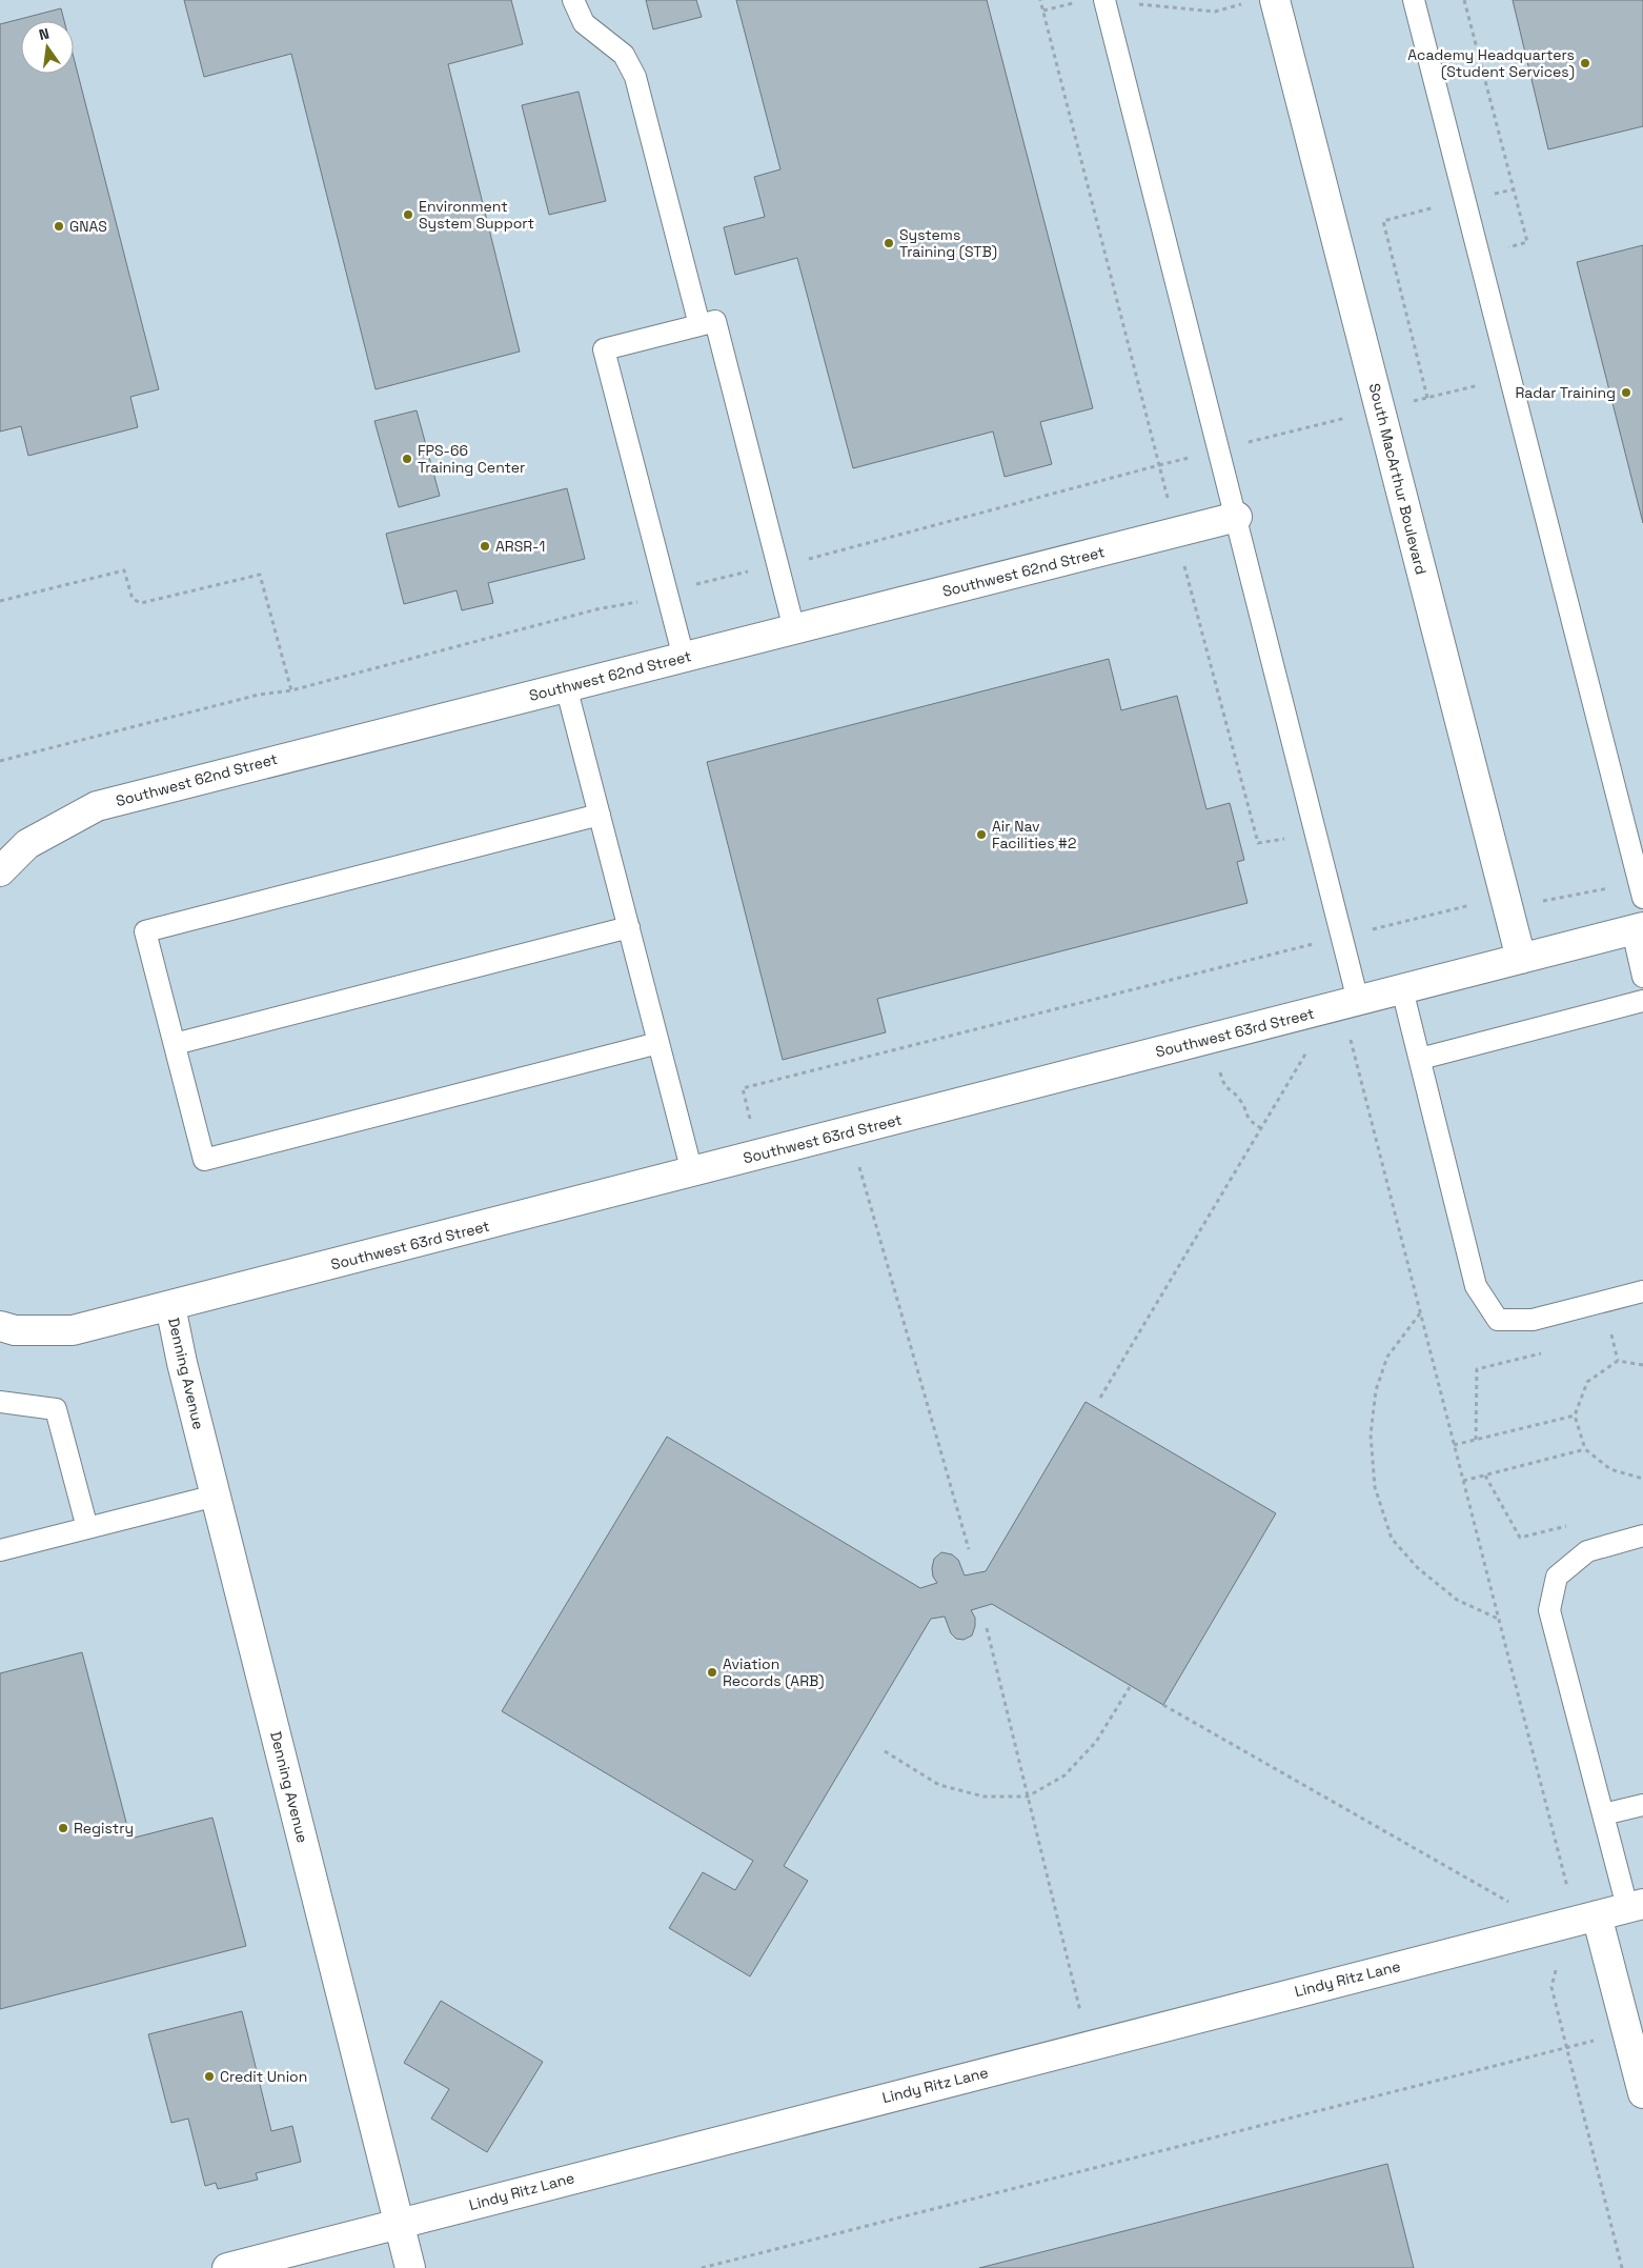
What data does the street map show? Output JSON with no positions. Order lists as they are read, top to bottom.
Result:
{
  "streets": {
    "street": [
      "South MacArthur Boulevard",
      "Southwest 62nd Street",
      "Southwest 63rd Street",
      "Denning Avenue",
      "Lindy Ritz Lane"
    ]
  },
  "crossings": [
    ["South MacArthur Boulevard", "Southwest 63rd Street"],
    ["Southwest 63rd Street", "Denning Avenue"],
    ["Denning Avenue", "Lindy Ritz Lane"]
  ],
  "places": [
    "Academy Headquarters (Student Services)",
    "Environment System Support",
    "GNAS",
    "Systems Training (STB)",
    "Radar Training",
    "FPS-66 Training Center",
    "ARSR-1",
    "Air Nav Facilities #2",
    "Aviation Records (ARB)",
    "Registry",
    "Credit Union"
  ],
  "north": "top"
}
